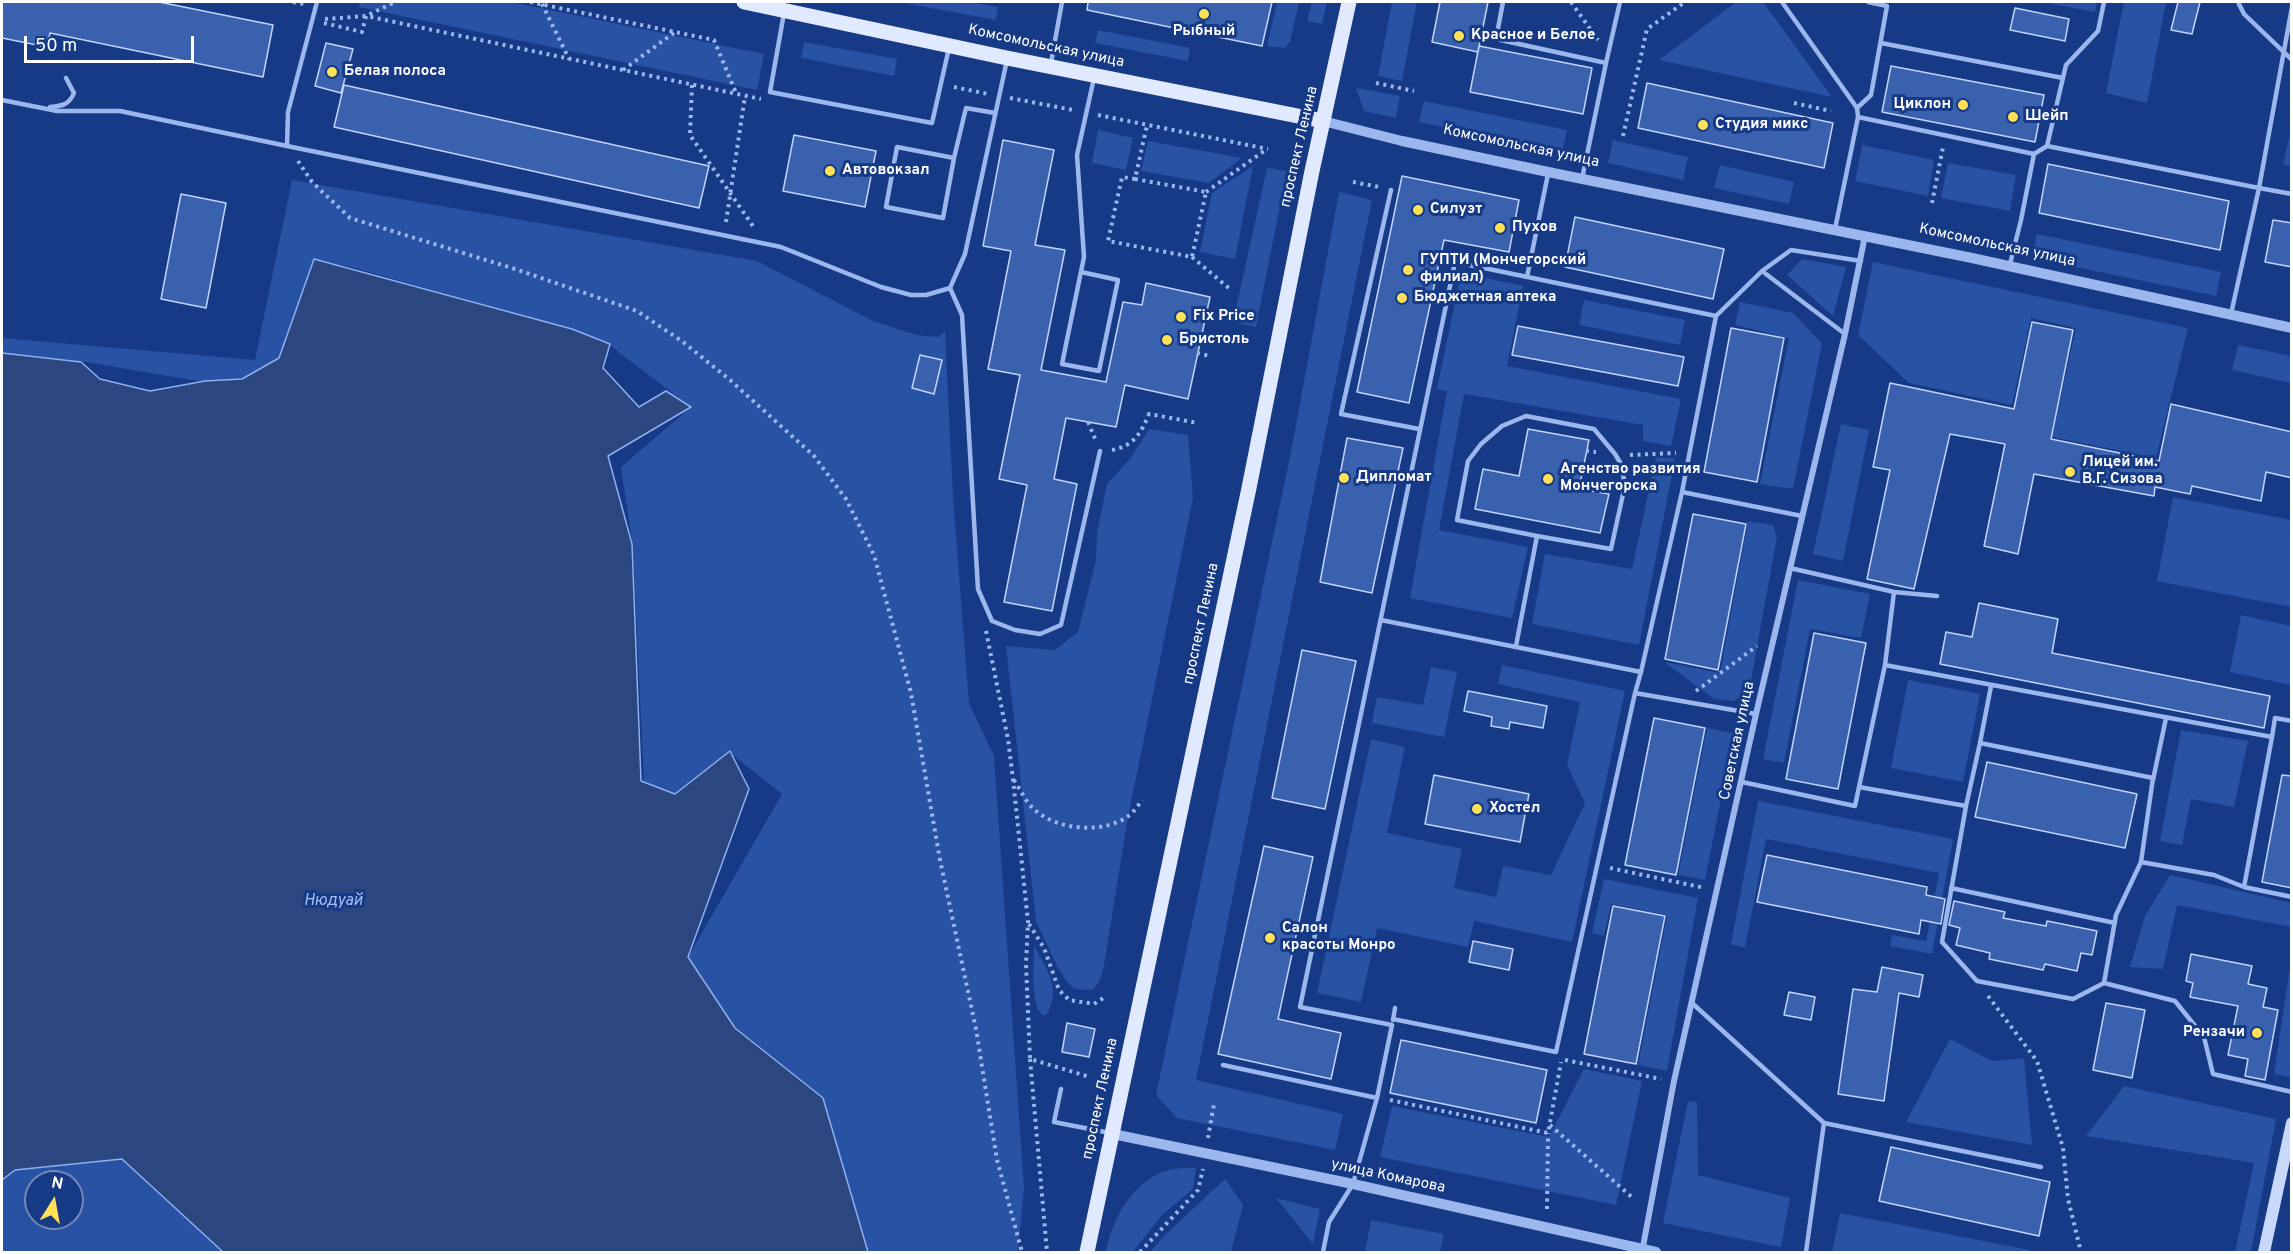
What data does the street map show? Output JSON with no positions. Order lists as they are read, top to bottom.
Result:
{
  "streets": {
    "main road": ["Комсомольская улица", "проспект Ленина"],
    "street": ["Советская улица", "улица Комарова"]
  },
  "crossings": [
    ["Комсомольская улица", "проспект Ленина"],
    ["Комсомольская улица", "Советская улица"],
    ["проспект Ленина", "улица Комарова"],
    ["Советская улица", "улица Комарова"]
  ],
  "water": ["Нюдуай"],
  "places": [
    "Рыбный",
    "Красное и Белое",
    "Белая полоса",
    "Циклон",
    "Шейп",
    "Студия микс",
    "Автовокзал",
    "Силуэт",
    "Пухов",
    "ГУПТИ (Мончегорский филиал)",
    "Бюджетная аптека",
    "Fix Price",
    "Бристоль",
    "Лицей им. В.Г. Сизова",
    "Дипломат",
    "Агенство развития Мончегорска",
    "Хостел",
    "Салон красоты Монро",
    "Рензачи"
  ],
  "scale_bar": "50 m",
  "north": "top"
}
